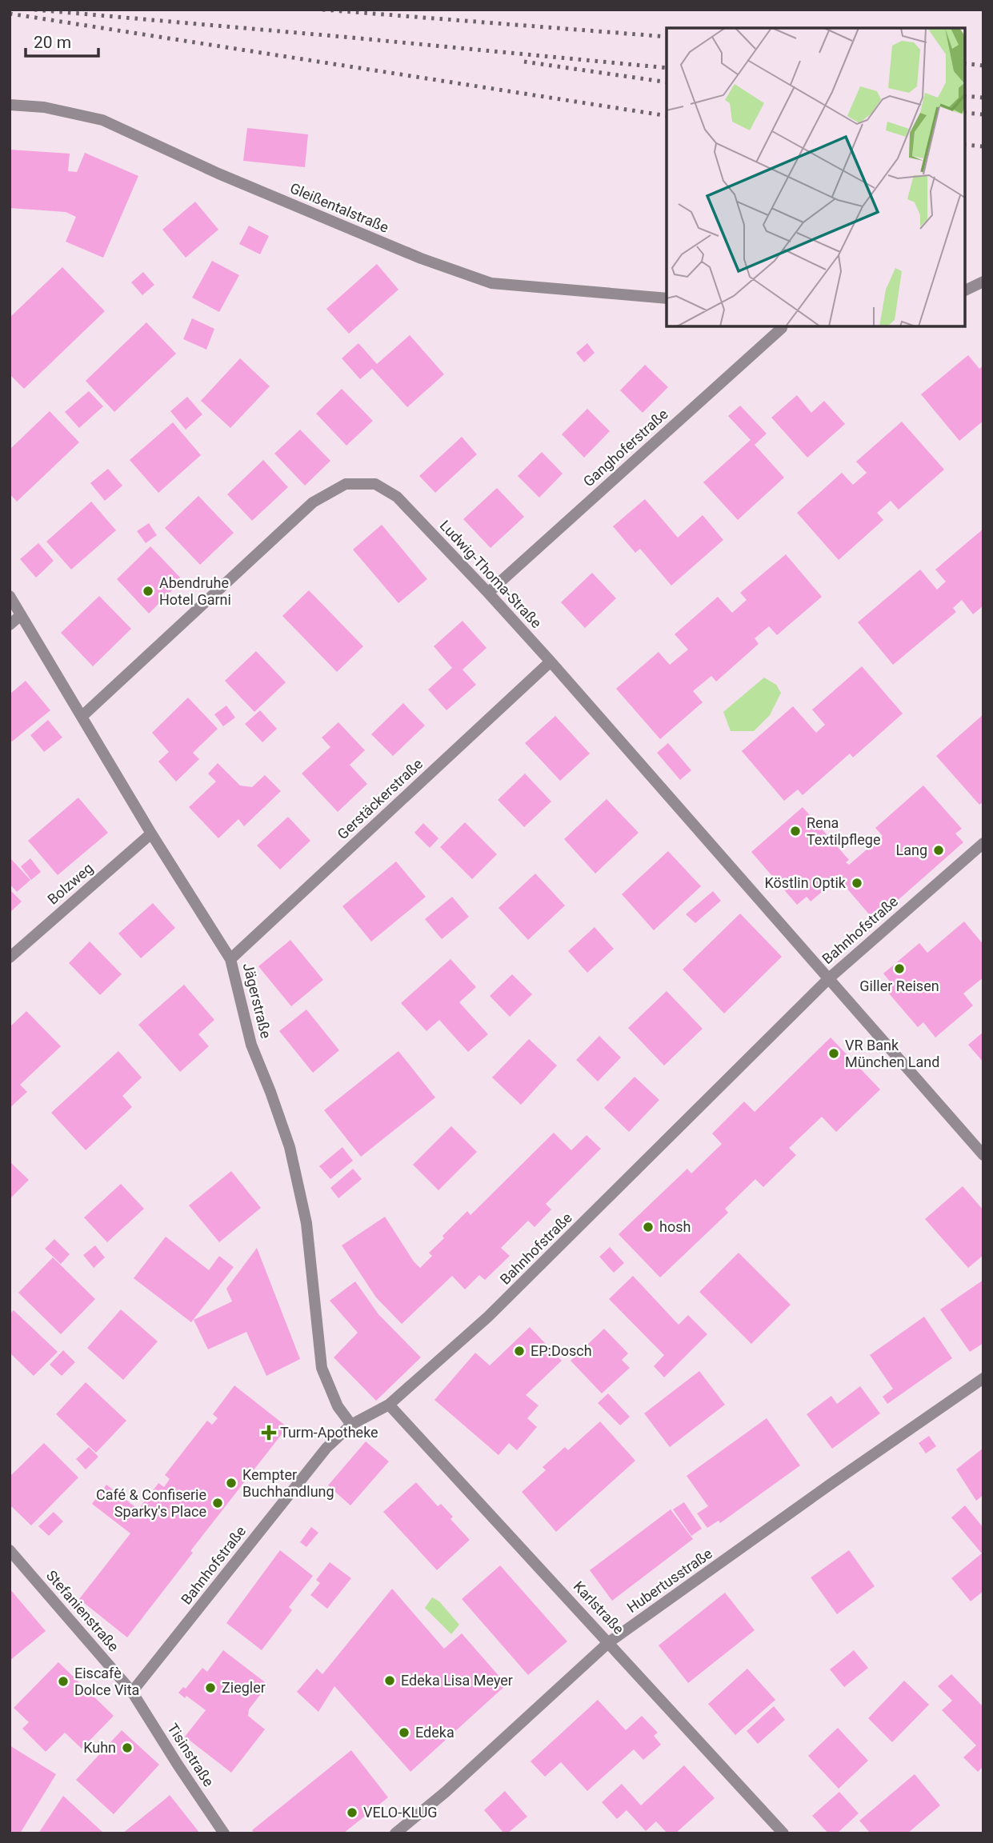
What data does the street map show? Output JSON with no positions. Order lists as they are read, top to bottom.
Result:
{
  "streets": {
    "street": [
      "Gleißentalstraße",
      "Ganghoferstraße",
      "Ludwig-Thoma-Straße",
      "Gerstäckerstraße",
      "Bolzweg",
      "Bahnhofstraße",
      "Jägerstraße",
      "Hubertusstraße",
      "Karlstraße",
      "Stefanienstraße",
      "Tisinstraße"
    ]
  },
  "crossings": [
    ["Ganghoferstraße", "Ludwig-Thoma-Straße"],
    ["Ludwig-Thoma-Straße", "Gerstäckerstraße"],
    ["Ludwig-Thoma-Straße", "Bahnhofstraße"],
    ["Ludwig-Thoma-Straße", "Jägerstraße"],
    ["Gerstäckerstraße", "Jägerstraße"],
    ["Bolzweg", "Jägerstraße"],
    ["Bahnhofstraße", "Jägerstraße"],
    ["Bahnhofstraße", "Karlstraße"],
    ["Bahnhofstraße", "Stefanienstraße"],
    ["Bahnhofstraße", "Tisinstraße"],
    ["Hubertusstraße", "Karlstraße"],
    ["Stefanienstraße", "Tisinstraße"]
  ],
  "places": {
    "other": [
      "Abendruhe Hotel Garni",
      "Rena Textilpflege",
      "Lang",
      "Köstlin Optik",
      "Giller Reisen",
      "VR Bank München Land",
      "hosh",
      "EP:Dosch",
      "Kempter Buchhandlung",
      "Café & Confiserie Sparky's Place",
      "Edeka Lisa Meyer",
      "Eiscafè Dolce Vita",
      "Ziegler",
      "Edeka",
      "Kuhn",
      "VELO-KLUG"
    ],
    "health": ["Turm-Apotheke"]
  },
  "scale_bar": "20 m"
}
